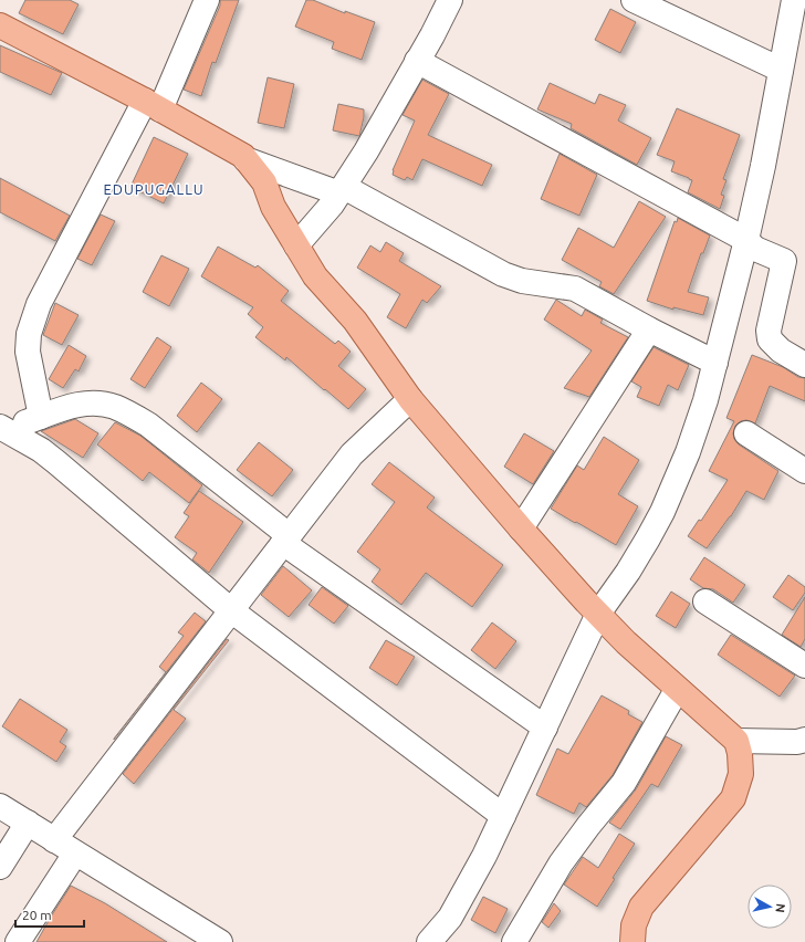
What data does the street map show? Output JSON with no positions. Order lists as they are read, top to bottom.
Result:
{
  "districts": ["EDUPUGALLU"],
  "scale_bar": "20 m",
  "north": "right"
}
